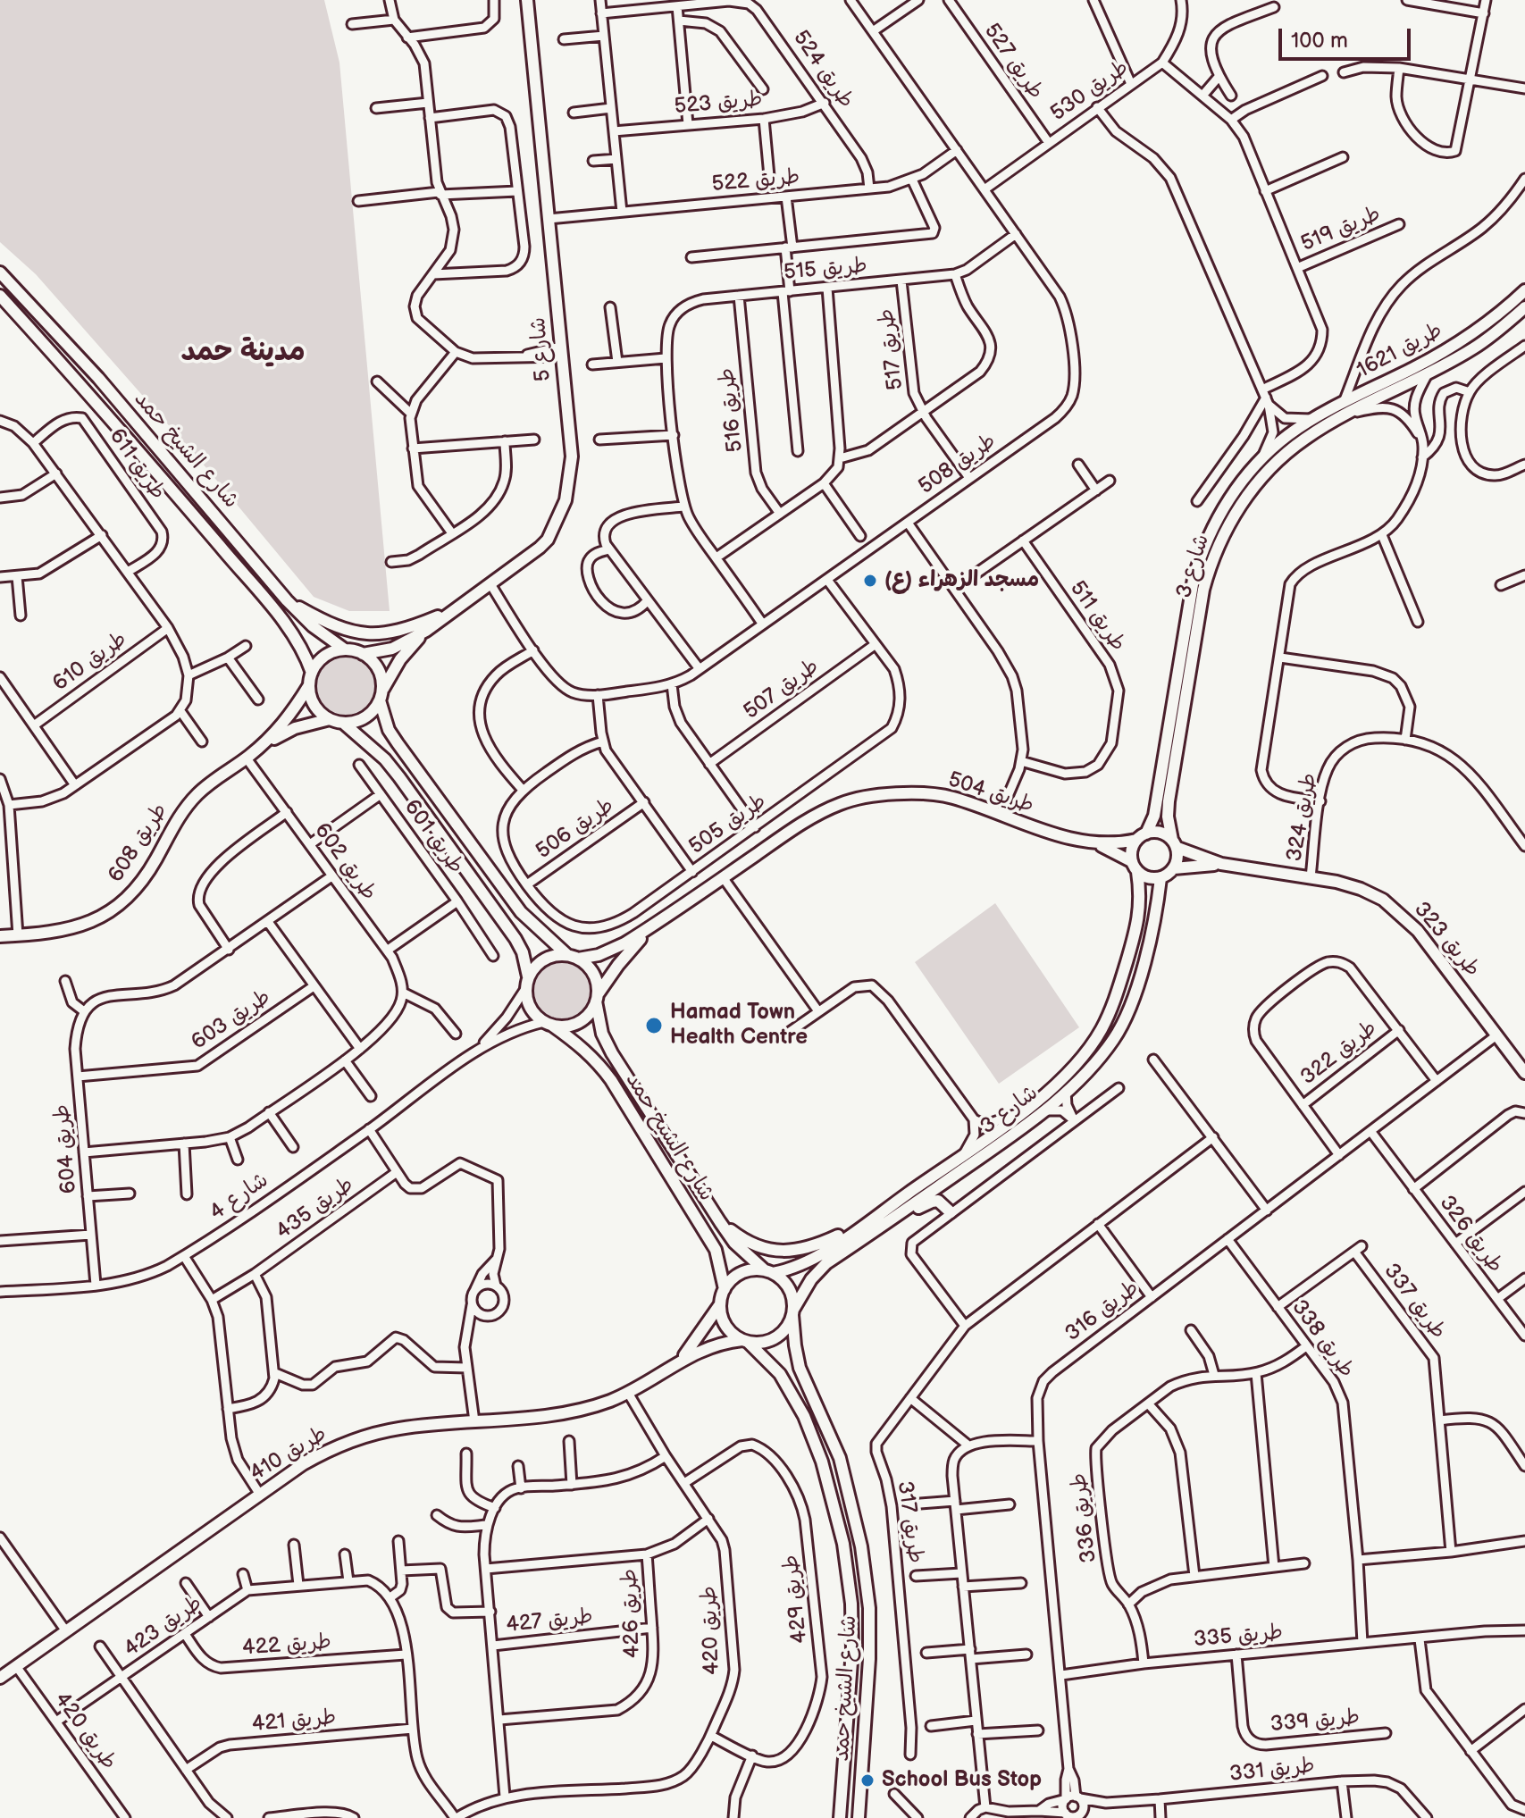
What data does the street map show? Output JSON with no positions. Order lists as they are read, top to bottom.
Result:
{
  "streets": {
    "street": [
      "طريق 527",
      "طريق 524",
      "طريق 530",
      "طريق 523",
      "طريق 522",
      "طريق 519",
      "طريق 515",
      "شارع 5",
      "طريق 517",
      "طريق 1621",
      "طريق 516",
      "شارع الشيخ حمد",
      "طريق 611",
      "طريق 508",
      "شارع 3",
      "طريق 511",
      "طريق 610",
      "طريق 507",
      "طريق 504",
      "طريق 324",
      "طريق 505",
      "طريق 506",
      "طريق 601",
      "طريق 608",
      "طريق 602",
      "طريق 323",
      "طريق 603",
      "طريق 322",
      "طريق 604",
      "شارع 4",
      "طريق 435",
      "طريق 326",
      "طريق 337",
      "طريق 316",
      "طريق 338",
      "طريق 410",
      "طريق 336",
      "طريق 317",
      "طريق 429",
      "طريق 426",
      "طريق 427",
      "طريق 423",
      "طريق 420",
      "طريق 335",
      "طريق 422",
      "طريق 421",
      "طريق 339",
      "طريق 331"
    ]
  },
  "crossings": [
    ["طريق 527", "طريق 530"],
    ["طريق 524", "طريق 523"],
    ["طريق 524", "طريق 522"],
    ["طريق 530", "طريق 519"],
    ["طريق 530", "طريق 508"],
    ["طريق 530", "شارع 3"],
    ["طريق 522", "شارع 5"],
    ["طريق 522", "طريق 508"],
    ["طريق 519", "شارع 3"],
    ["طريق 515", "طريق 517"],
    ["طريق 515", "طريق 516"],
    ["طريق 515", "طريق 508"],
    ["شارع 5", "شارع الشيخ حمد"],
    ["شارع 5", "طريق 508"],
    ["شارع 5", "طريق 608"],
    ["طريق 517", "طريق 508"],
    ["طريق 1621", "شارع 3"],
    ["شارع الشيخ حمد", "شارع 3"],
    ["شارع الشيخ حمد", "طريق 504"],
    ["شارع الشيخ حمد", "طريق 608"],
    ["شارع الشيخ حمد", "شارع 4"],
    ["شارع الشيخ حمد", "طريق 410"],
    ["طريق 508", "طريق 505"],
    ["طريق 508", "طريق 506"],
    ["شارع 3", "طريق 504"],
    ["شارع 3", "طريق 323"],
    ["شارع 3", "طريق 410"],
    ["طريق 507", "طريق 505"],
    ["طريق 504", "طريق 323"],
    ["طريق 504", "شارع 4"],
    ["طريق 324", "طريق 323"],
    ["طريق 505", "طريق 506"],
    ["طريق 601", "طريق 602"],
    ["طريق 608", "طريق 602"],
    ["طريق 323", "طريق 316"],
    ["طريق 603", "طريق 604"],
    ["طريق 322", "طريق 316"],
    ["طريق 604", "شارع 4"],
    ["طريق 326", "طريق 316"],
    ["طريق 337", "طريق 338"],
    ["طريق 316", "طريق 338"],
    ["طريق 316", "طريق 335"],
    ["طريق 316", "طريق 331"],
    ["طريق 338", "طريق 336"],
    ["طريق 338", "طريق 335"],
    ["طريق 410", "طريق 420"],
    ["طريق 336", "طريق 335"],
    ["طريق 429", "طريق 420"],
    ["طريق 426", "طريق 427"],
    ["طريق 426", "طريق 420"],
    ["طريق 427", "طريق 420"],
    ["طريق 423", "طريق 420"],
    ["طريق 423", "طريق 422"],
    ["طريق 335", "طريق 339"]
  ],
  "districts": ["مدينة حمد"],
  "places": ["مسجد الزهراء (ع)", "Hamad Town Health Centre", "School Bus Stop"],
  "scale_bar": "100 m"
}
